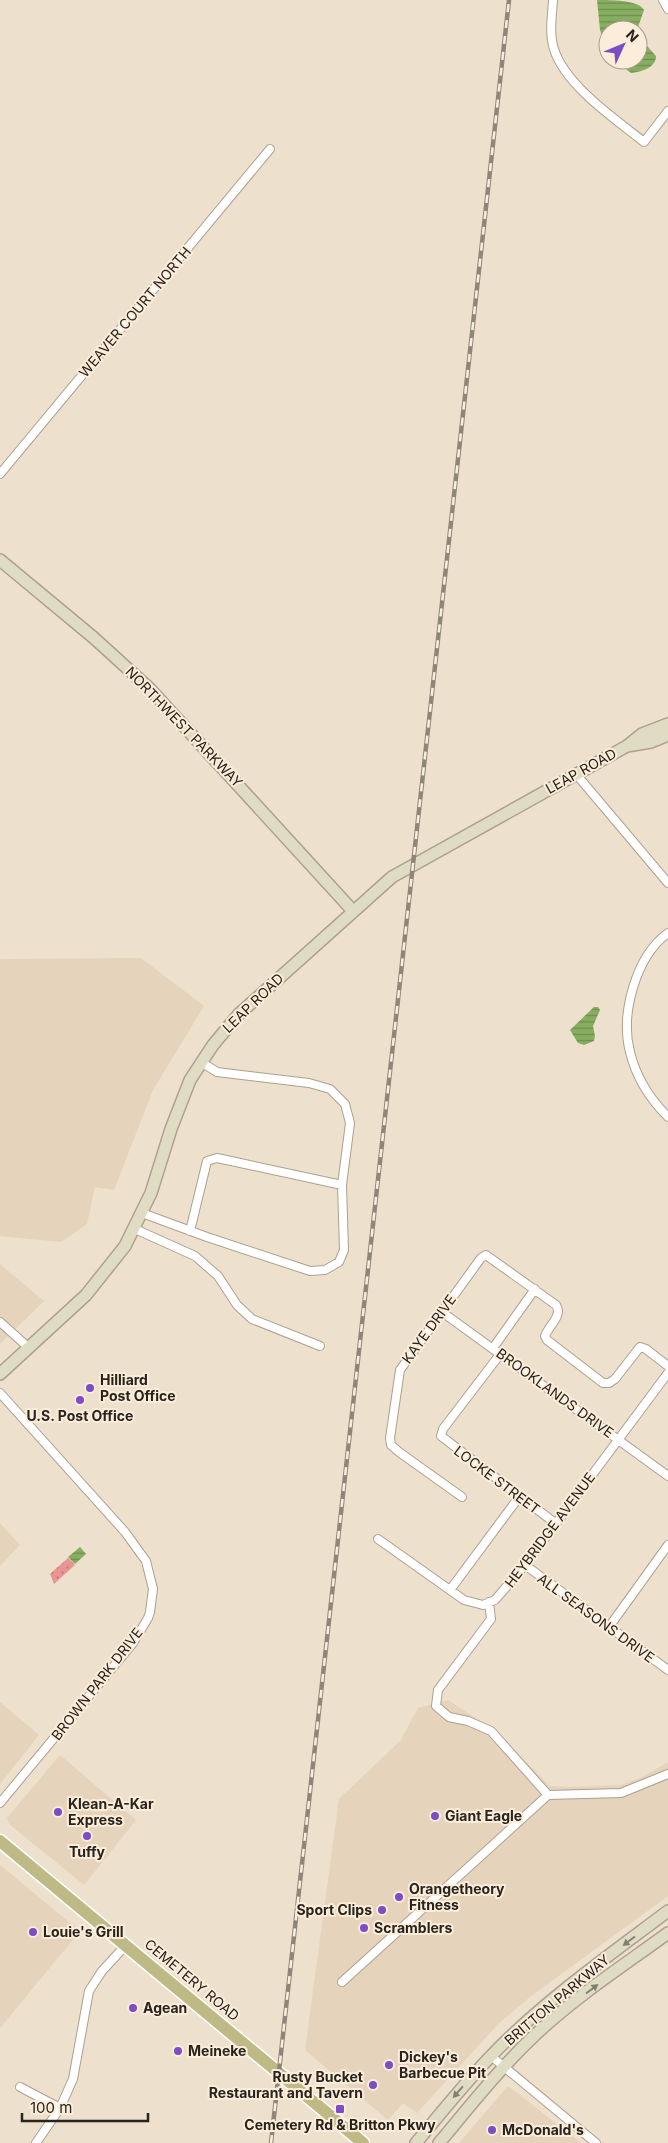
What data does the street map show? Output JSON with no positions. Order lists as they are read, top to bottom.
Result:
{
  "streets": {
    "main road": ["CEMETERY ROAD"],
    "street": [
      "WEAVER COURT NORTH",
      "NORTHWEST PARKWAY",
      "LEAP ROAD",
      "KAYE DRIVE",
      "BROOKLANDS DRIVE",
      "LOCKE STREET",
      "HEYBRIDGE AVENUE",
      "ALL SEASONS DRIVE",
      "BROWN PARK DRIVE",
      "BRITTON PARKWAY"
    ]
  },
  "crossings": [
    ["NORTHWEST PARKWAY", "LEAP ROAD"],
    ["KAYE DRIVE", "BROOKLANDS DRIVE"],
    ["BROOKLANDS DRIVE", "LOCKE STREET"],
    ["BROOKLANDS DRIVE", "HEYBRIDGE AVENUE"],
    ["LOCKE STREET", "HEYBRIDGE AVENUE"],
    ["HEYBRIDGE AVENUE", "ALL SEASONS DRIVE"]
  ],
  "places": {
    "other": [
      "Hilliard Post Office",
      "U.S. Post Office",
      "Klean-A-Kar Express",
      "Giant Eagle",
      "Tuffy",
      "Orangetheory Fitness",
      "Sport Clips",
      "Scramblers",
      "Louie's Grill",
      "Agean",
      "Meineke",
      "Dickey's Barbecue Pit",
      "Rusty Bucket Restaurant and Tavern",
      "McDonald's"
    ],
    "transit": ["Cemetery Rd & Britton Pkwy"]
  },
  "scale_bar": "100 m",
  "north": "top right"
}
